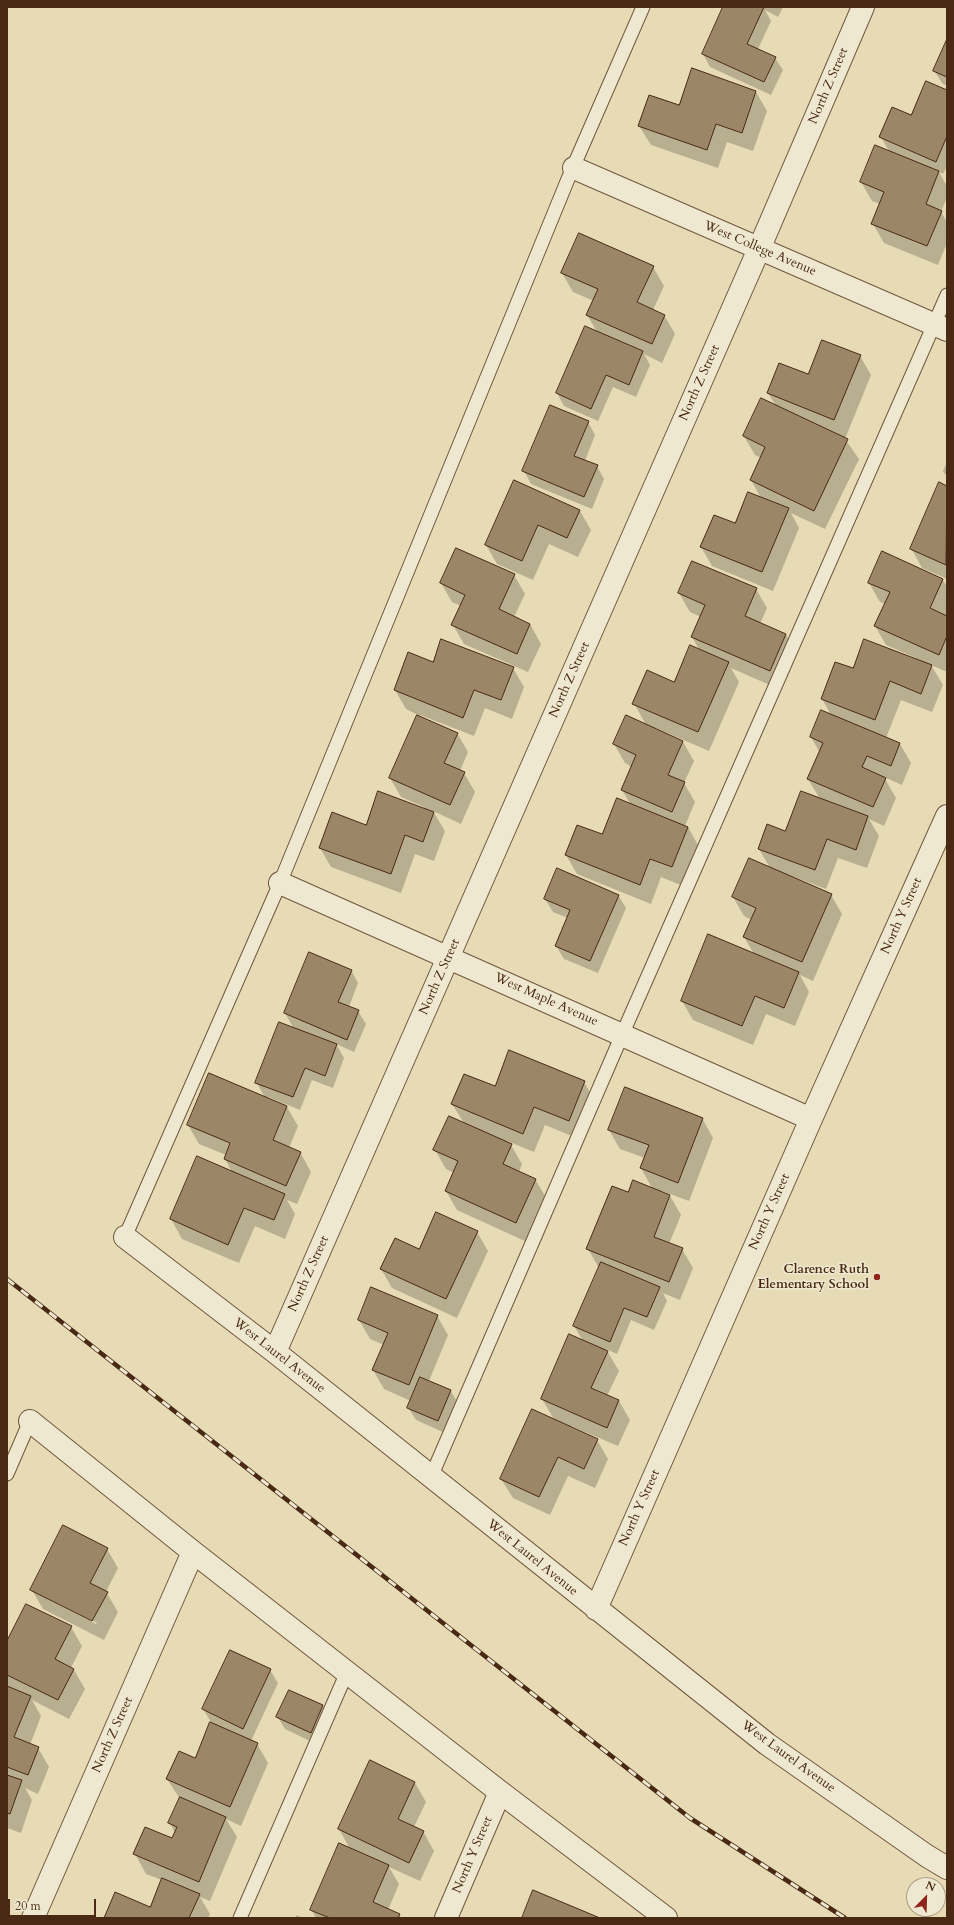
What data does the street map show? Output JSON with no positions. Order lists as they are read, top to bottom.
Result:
{
  "streets": {
    "street": [
      "North Z Street",
      "West College Avenue",
      "North Y Street",
      "West Maple Avenue",
      "West Laurel Avenue"
    ]
  },
  "crossings": [
    ["North Z Street", "West College Avenue"],
    ["North Z Street", "West Maple Avenue"],
    ["North Z Street", "West Laurel Avenue"],
    ["North Y Street", "West Maple Avenue"],
    ["North Y Street", "West Laurel Avenue"]
  ],
  "places": ["Clarence Ruth Elementary School"],
  "scale_bar": "20 m",
  "north": "top right"
}
